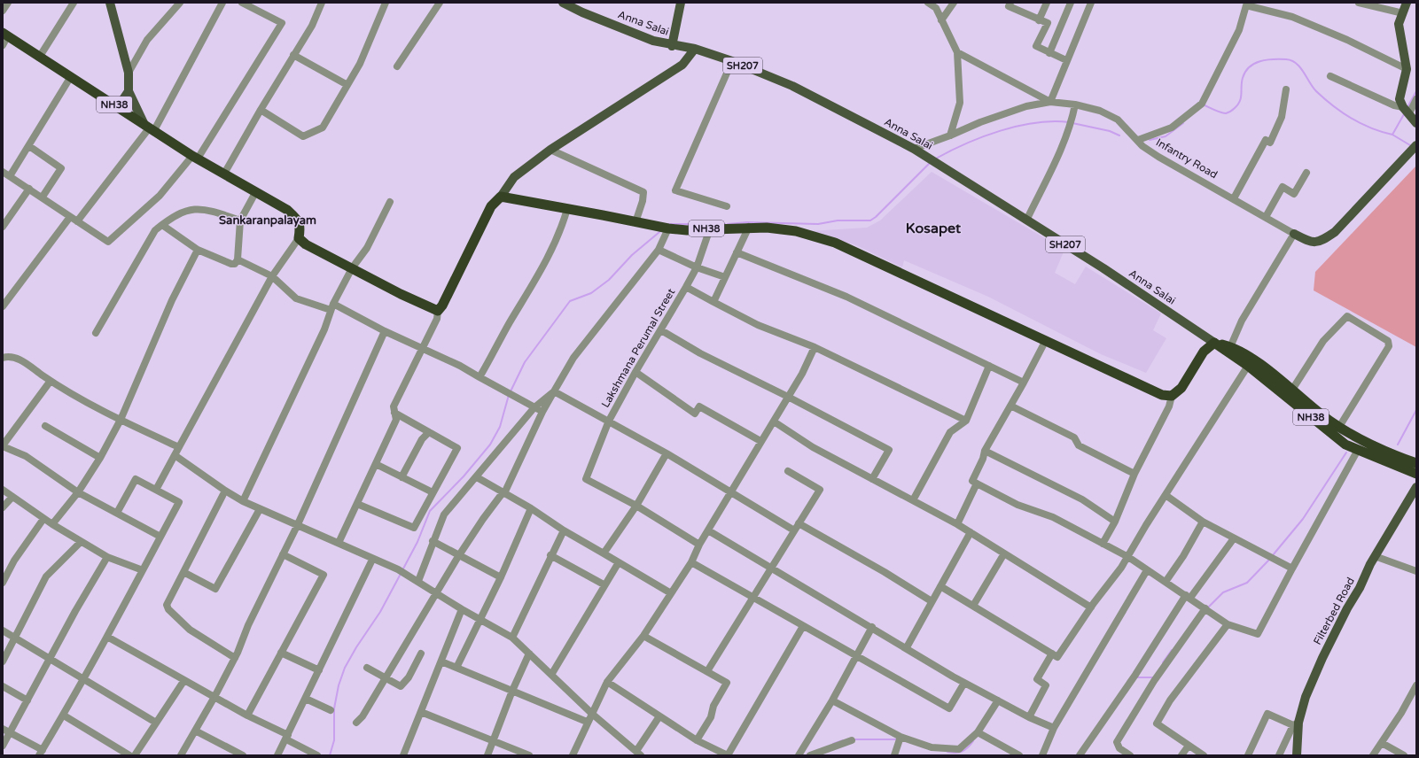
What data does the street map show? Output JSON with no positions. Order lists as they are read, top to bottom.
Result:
{
  "streets": {
    "highway": ["Anna Salai", "NH38"],
    "main road": ["SH207", "Infantry Road", "Filterbed Road"],
    "street": ["Lakshmana Perumal Street"]
  },
  "crossings": [
    ["Anna Salai", "Infantry Road"],
    ["NH38", "Lakshmana Perumal Street"]
  ],
  "districts": ["Sankaranpalayam", "Kosapet"]
}
